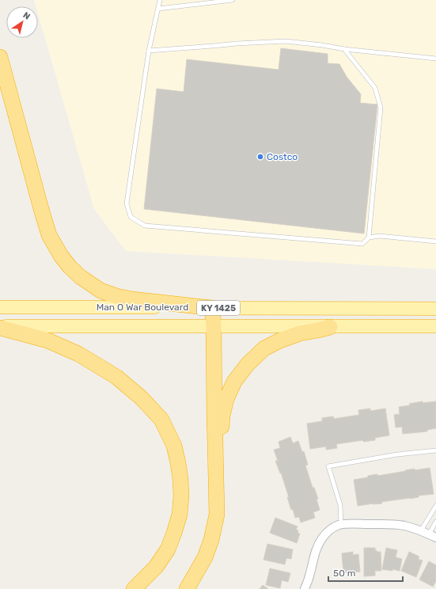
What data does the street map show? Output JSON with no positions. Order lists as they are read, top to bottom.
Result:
{
  "streets": {
    "main road": ["Man O War Boulevard", "KY 1425"]
  },
  "places": ["Costco"],
  "scale_bar": "50 m",
  "north": "top right"
}
